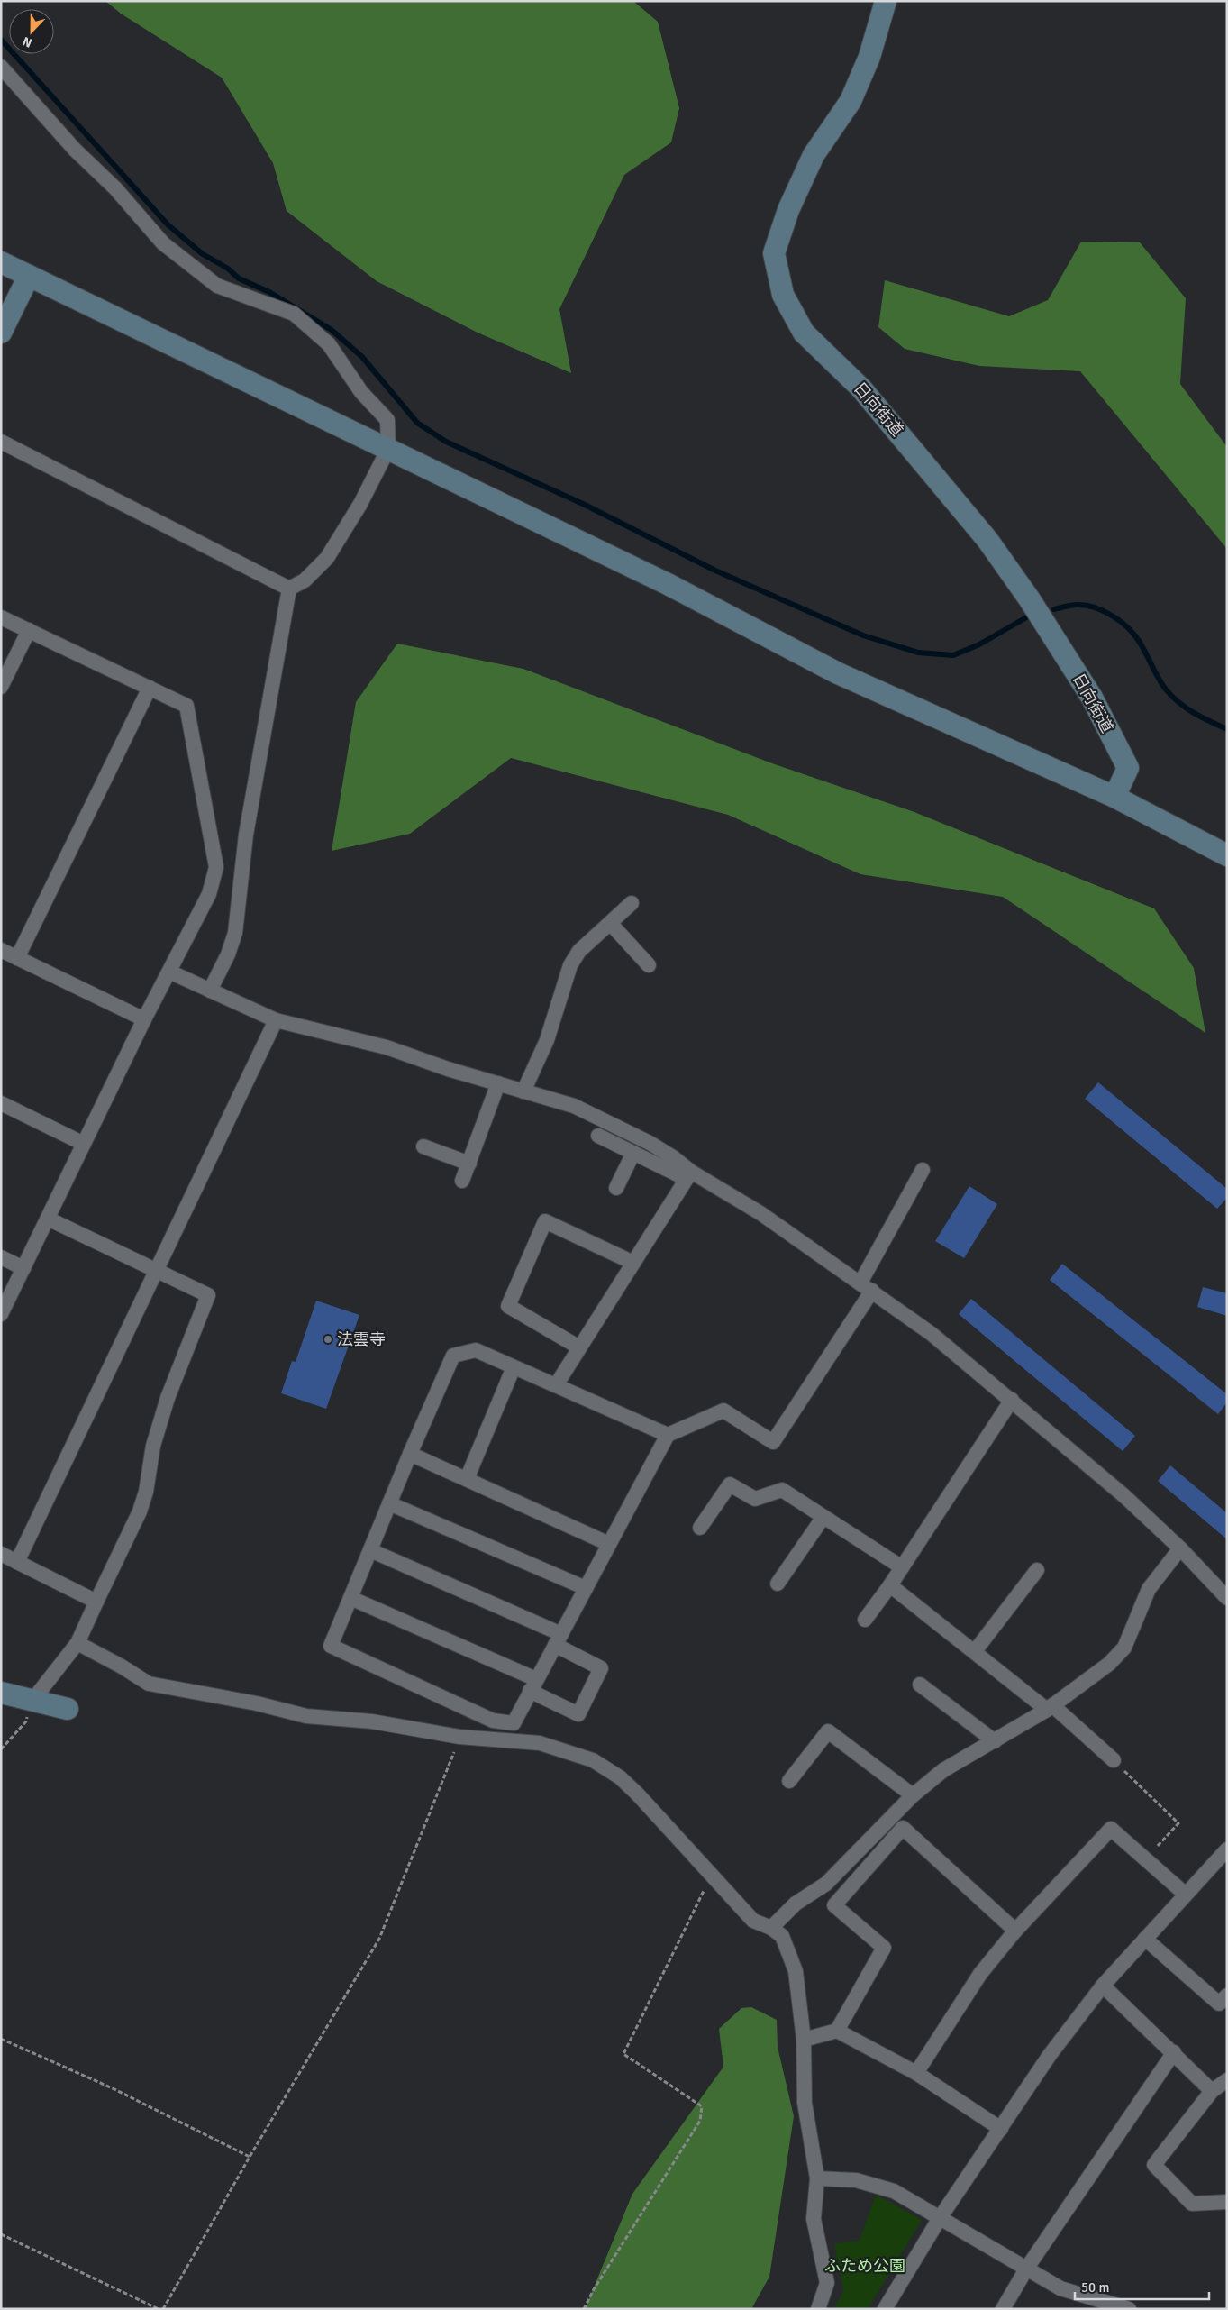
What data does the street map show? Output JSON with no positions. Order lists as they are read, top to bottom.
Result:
{
  "streets": {
    "street": ["日向街道"]
  },
  "parks": ["ふため公園"],
  "places": ["法雲寺"],
  "scale_bar": "50 m",
  "north": "bottom"
}
